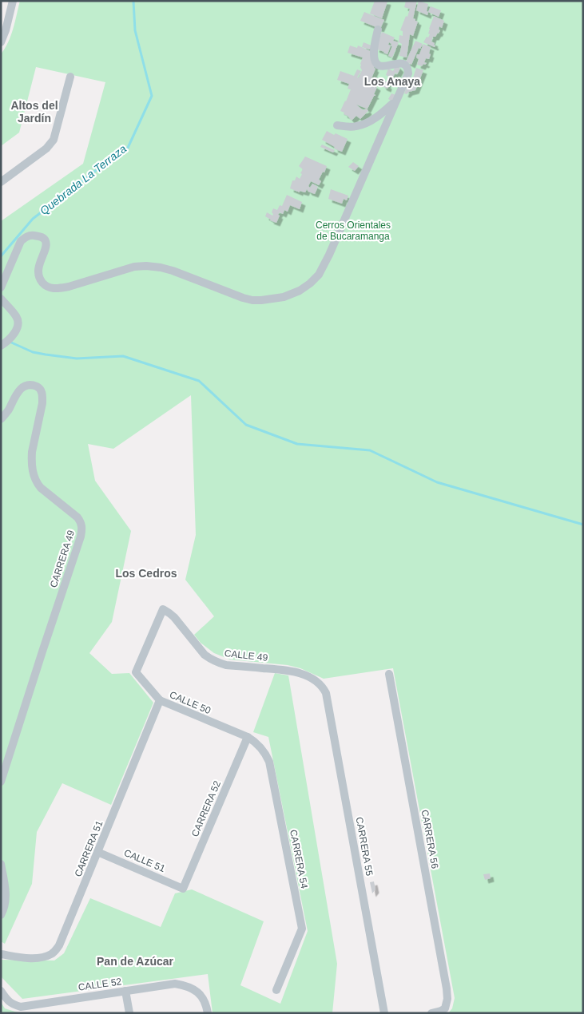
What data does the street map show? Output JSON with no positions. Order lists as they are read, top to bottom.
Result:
{
  "streets": {
    "street": [
      "CARRERA 49",
      "CALLE 49",
      "CALLE 50",
      "CARRERA 52",
      "CARRERA 56",
      "CARRERA 55",
      "CARRERA 51",
      "CARRERA 54",
      "CALLE 51",
      "CALLE 52"
    ]
  },
  "crossings": [
    ["CALLE 49", "CALLE 50"],
    ["CALLE 49", "CARRERA 55"],
    ["CALLE 50", "CARRERA 52"],
    ["CALLE 50", "CARRERA 51"],
    ["CALLE 50", "CARRERA 54"],
    ["CARRERA 52", "CARRERA 54"],
    ["CARRERA 52", "CALLE 51"],
    ["CARRERA 51", "CALLE 51"]
  ],
  "districts": [
    "Los Anaya",
    "Altos del Jardín",
    "Los Cedros",
    "Pan de Azúcar"
  ],
  "water": ["Quebrada La Terraza"],
  "parks": ["Cerros Orientales de Bucaramanga"]
}
